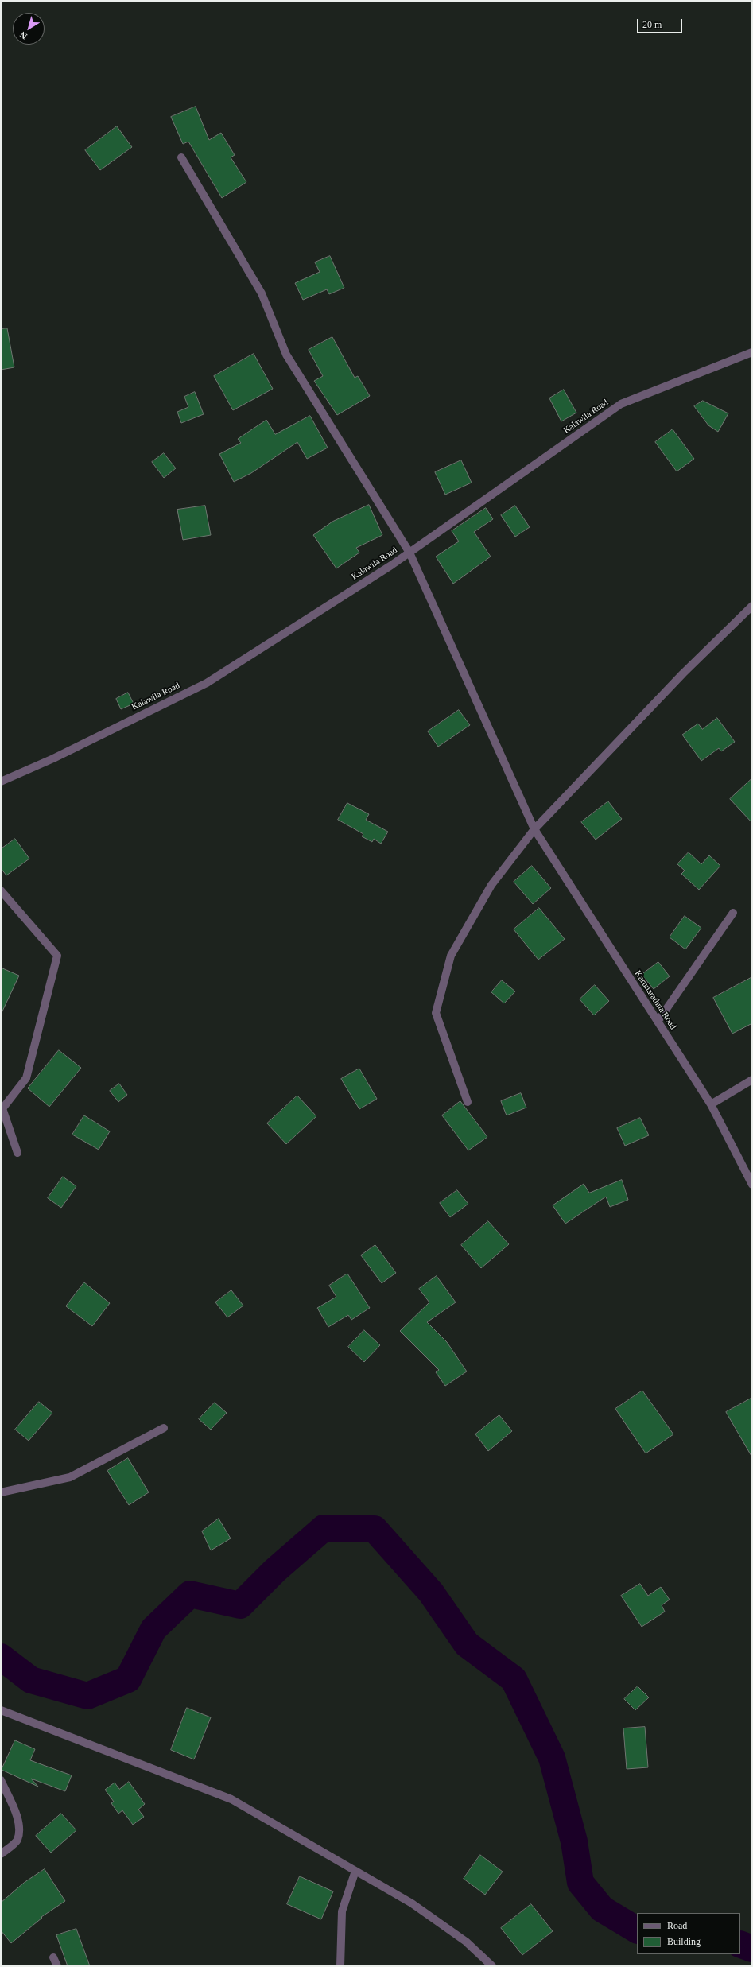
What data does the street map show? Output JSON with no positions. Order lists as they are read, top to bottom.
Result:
{
  "streets": {
    "street": ["Kalawila Road", "Karunarathna Road"]
  },
  "crossings": [
    ["Kalawila Road", "Karunarathna Road"]
  ],
  "legend": ["Road", "Building"],
  "scale_bar": "20 m",
  "north": "bottom left"
}
